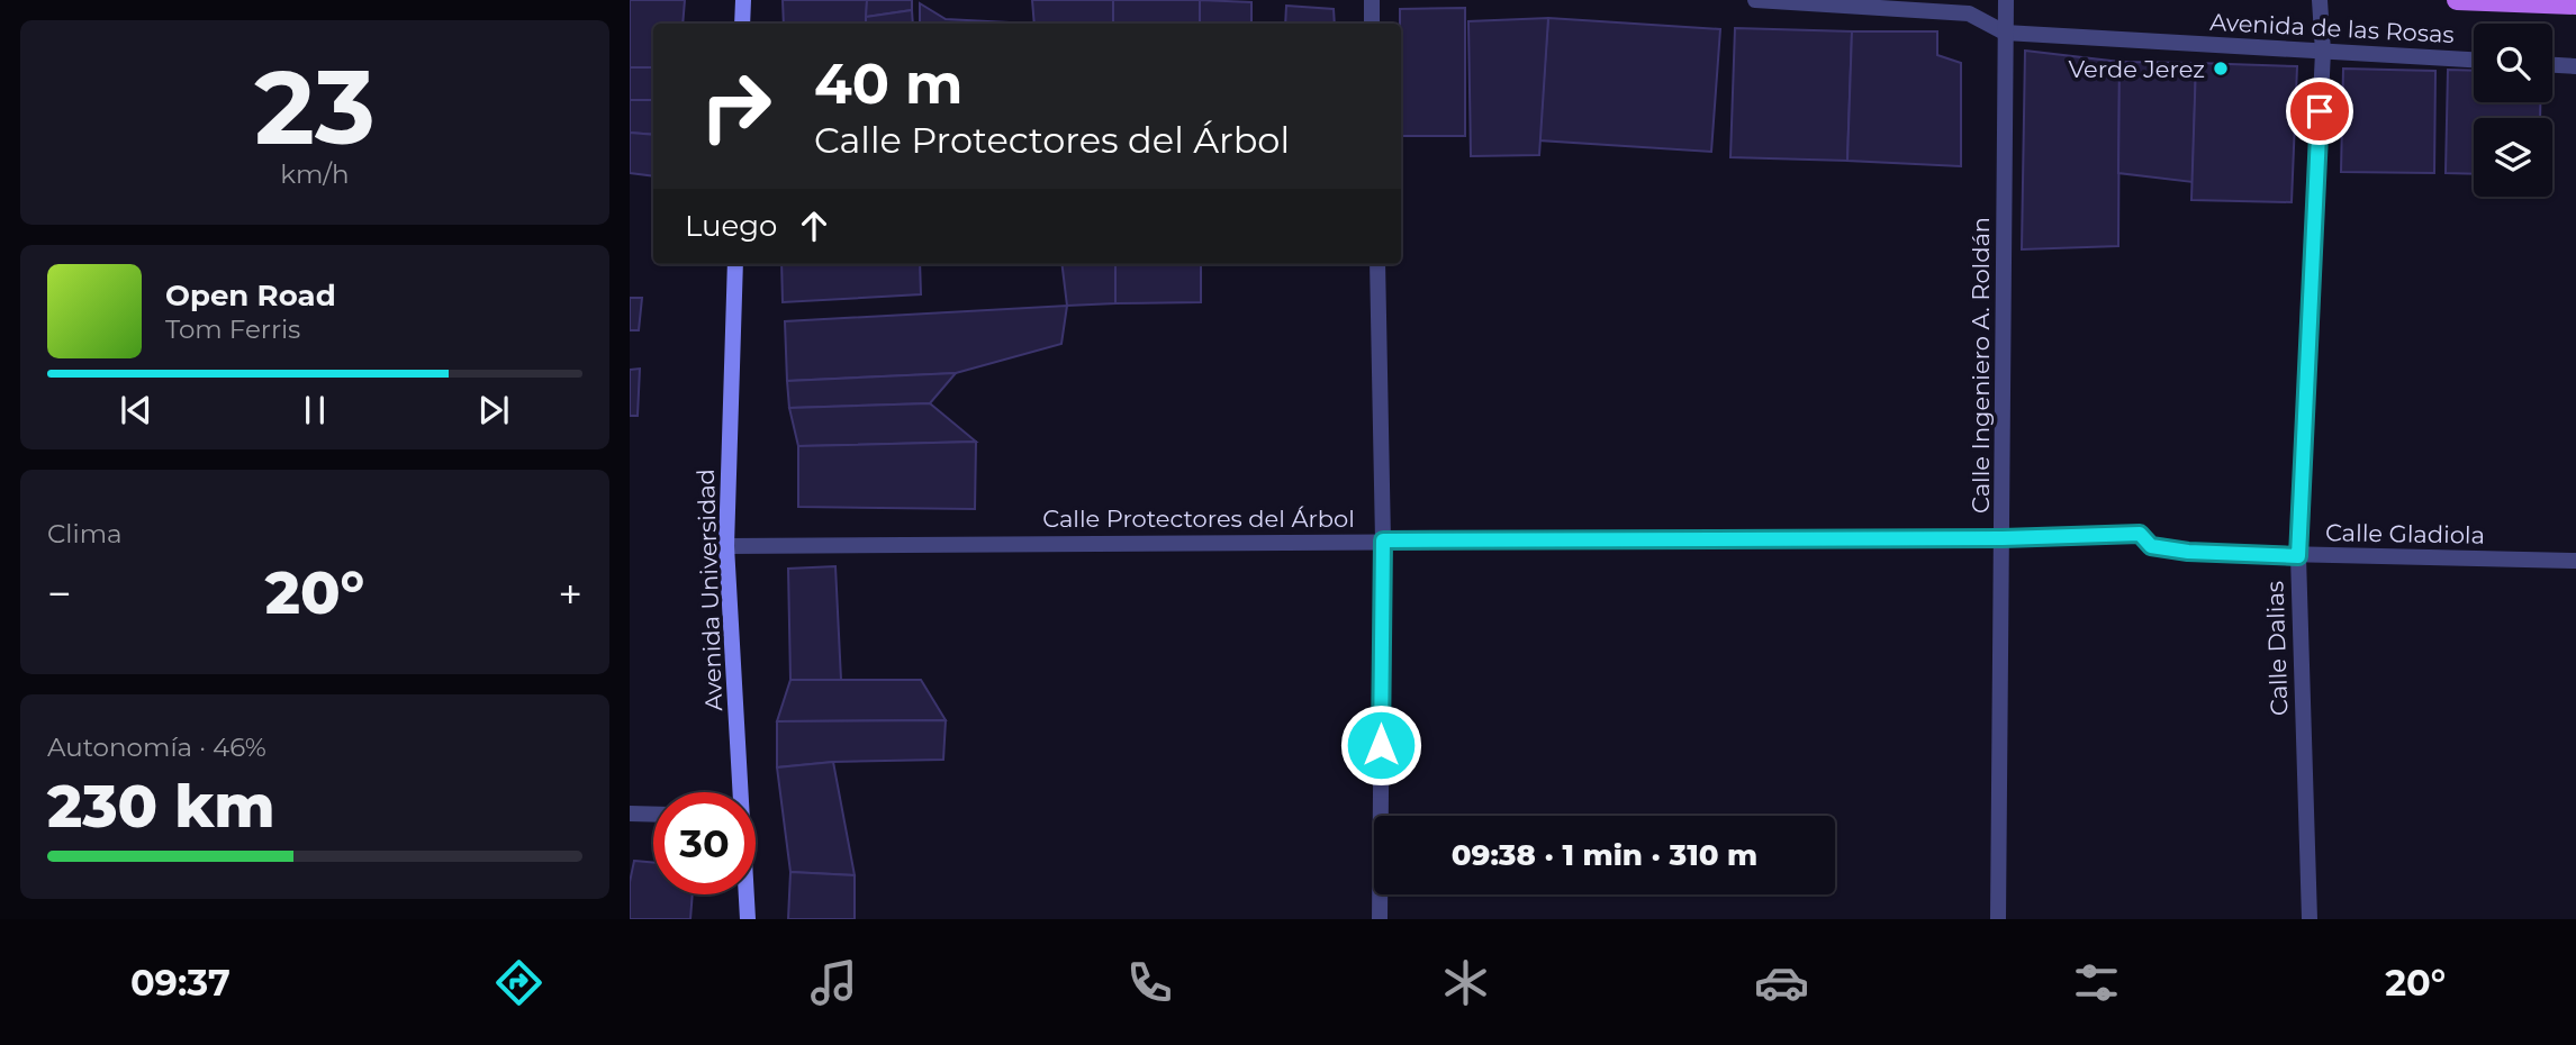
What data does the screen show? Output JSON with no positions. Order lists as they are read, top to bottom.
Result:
{
  "streets": {
    "street": [
      "Avenida de las Rosas",
      "Calle Ingeniero A. Roldán",
      "Calle Protectores del Árbol",
      "Calle Gladiola",
      "Avenida Universidad",
      "Calle Dalias"
    ]
  },
  "crossings": [
    ["Avenida de las Rosas", "Calle Ingeniero A. Roldán"],
    ["Avenida de las Rosas", "Calle Dalias"],
    ["Calle Ingeniero A. Roldán", "Calle Protectores del Árbol"],
    ["Calle Ingeniero A. Roldán", "Calle Gladiola"],
    ["Calle Protectores del Árbol", "Calle Gladiola"],
    ["Calle Protectores del Árbol", "Avenida Universidad"],
    ["Calle Gladiola", "Calle Dalias"]
  ],
  "places": ["Verde Jerez"],
  "page": {
    "tile": [
      ["23", "km/h"],
      "Clima",
      ["Autonomía · 46%", "230 km"]
    ],
    "turn": ["40 m", "Calle Protectores del Árbol"],
    "then": "Luego",
    "song": ["Open Road", "Tom Ferris"],
    "heat": ["−", "20°", "+"],
    "limit": "30",
    "trip": "09:38 · 1 min · 310 m",
    "tabs": ["09:37", "20°"]
  }
}
